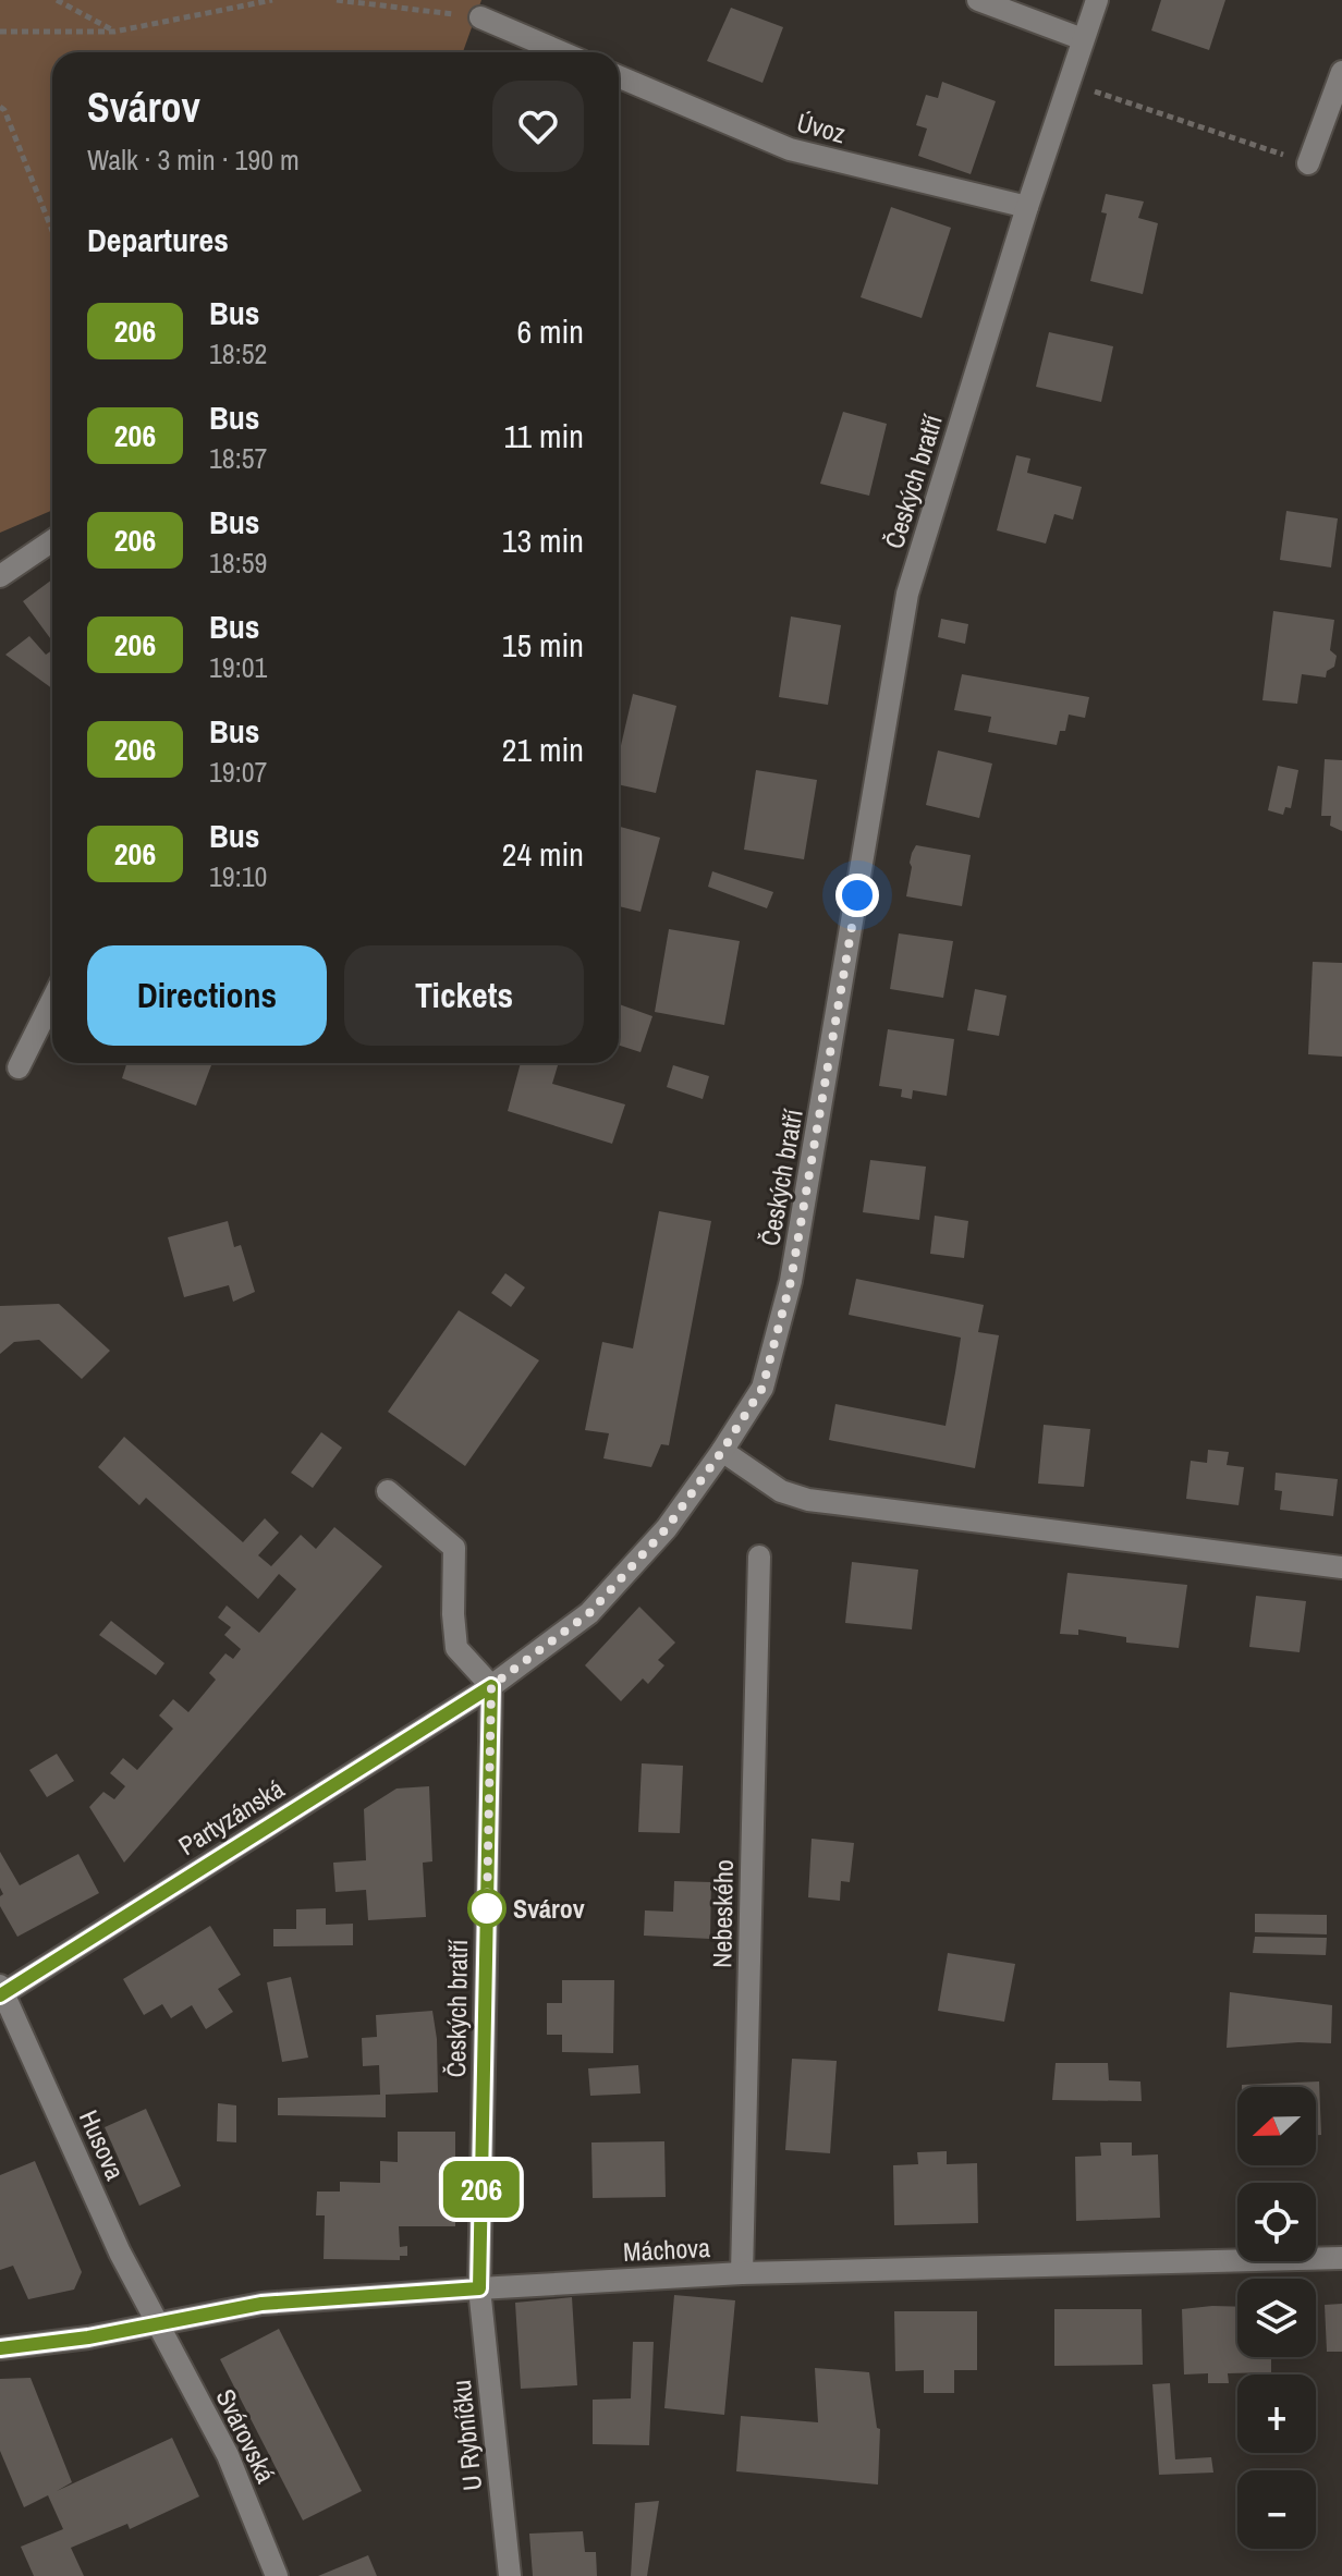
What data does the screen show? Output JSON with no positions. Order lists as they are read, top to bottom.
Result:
{
  "streets": {
    "street": [
      "Úvoz",
      "Českých bratří",
      "Partyzánská",
      "Nebeského",
      "Husova",
      "Máchova",
      "Svárovská",
      "U Rybníčku"
    ]
  },
  "crossings": [
    ["Úvoz", "Českých bratří"],
    ["Českých bratří", "Partyzánská"],
    ["Českých bratří", "Máchova"],
    ["Českých bratří", "U Rybníčku"],
    ["Partyzánská", "Husova"],
    ["Nebeského", "Máchova"],
    ["Husova", "Máchova"],
    ["Husova", "Svárovská"],
    ["Máchova", "Svárovská"],
    ["Máchova", "U Rybníčku"]
  ],
  "places": ["Svárov"],
  "lines": ["bus line 206"],
  "north": "left",
  "page": {
    "on_map": "206",
    "heading": [
      ["Svárov", "Walk · 3 min · 190 m"],
      "Departures"
    ],
    "list": [
      {
        "mark": "206",
        "name": "Bus",
        "note": "18:52",
        "value": "6 min"
      },
      {
        "mark": "206",
        "name": "Bus",
        "note": "18:57",
        "value": "11 min"
      },
      {
        "mark": "206",
        "name": "Bus",
        "note": "18:59",
        "value": "13 min"
      },
      {
        "mark": "206",
        "name": "Bus",
        "note": "19:01",
        "value": "15 min"
      },
      {
        "mark": "206",
        "name": "Bus",
        "note": "19:07",
        "value": "21 min"
      },
      {
        "mark": "206",
        "name": "Bus",
        "note": "19:10",
        "value": "24 min"
      }
    ],
    "buttons": ["Directions", "Tickets"],
    "map_buttons": ["+", "−"]
  }
}
